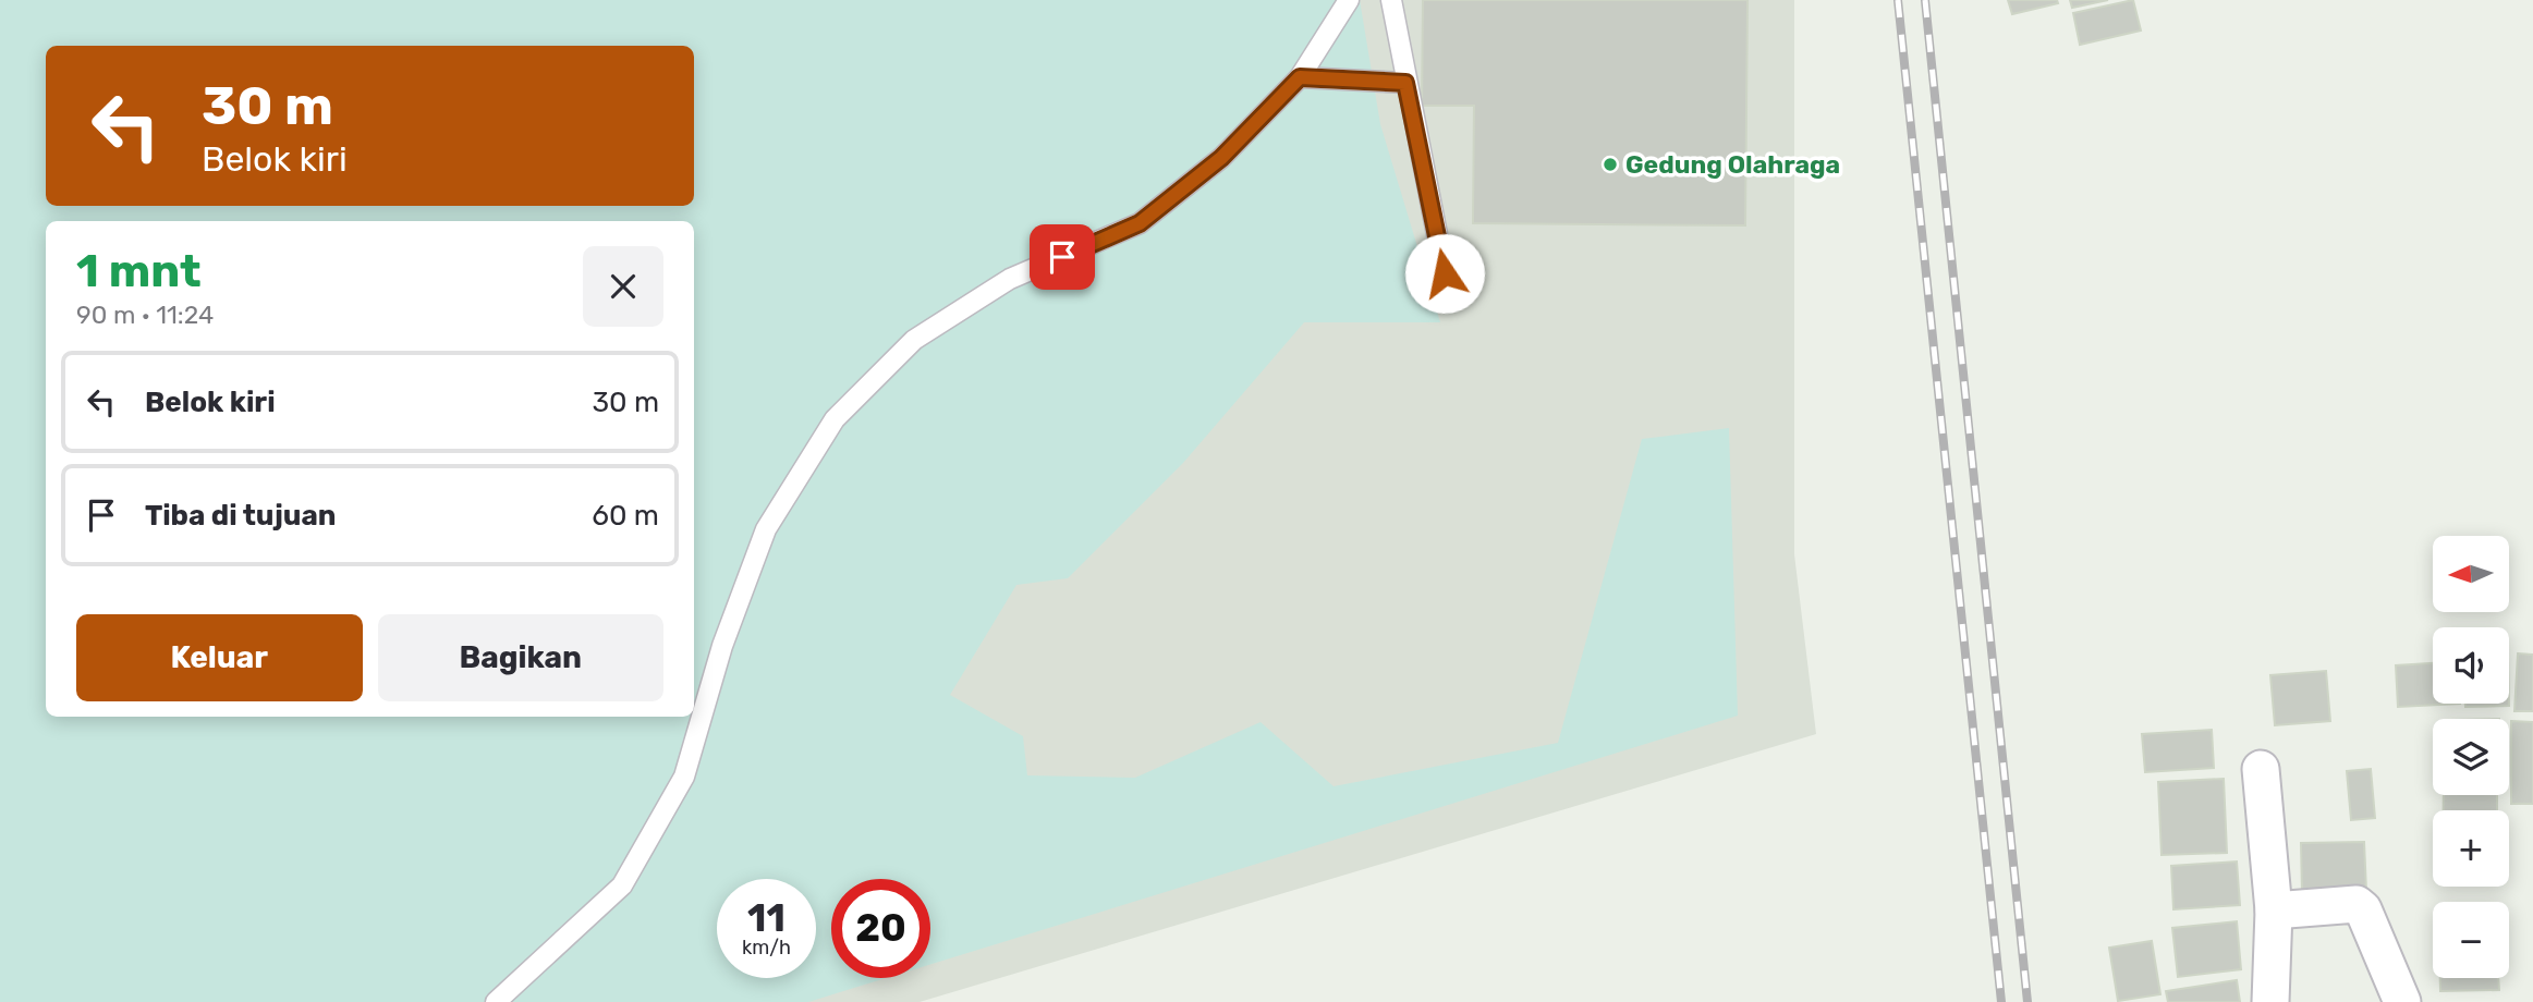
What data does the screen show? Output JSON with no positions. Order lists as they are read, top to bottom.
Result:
{
  "places": ["Gedung Olahraga"],
  "north": "left",
  "page": {
    "turn": ["30 m", "Belok kiri"],
    "heading": ["1 mnt", "90 m · 11:24"],
    "list": [
      {
        "name": "Belok kiri",
        "value": "30 m"
      },
      {
        "name": "Tiba di tujuan",
        "value": "60 m"
      }
    ],
    "map_buttons": ["+", "−"],
    "buttons": ["Keluar", "Bagikan"],
    "speed": "11 km/h",
    "limit": "20"
  }
}
